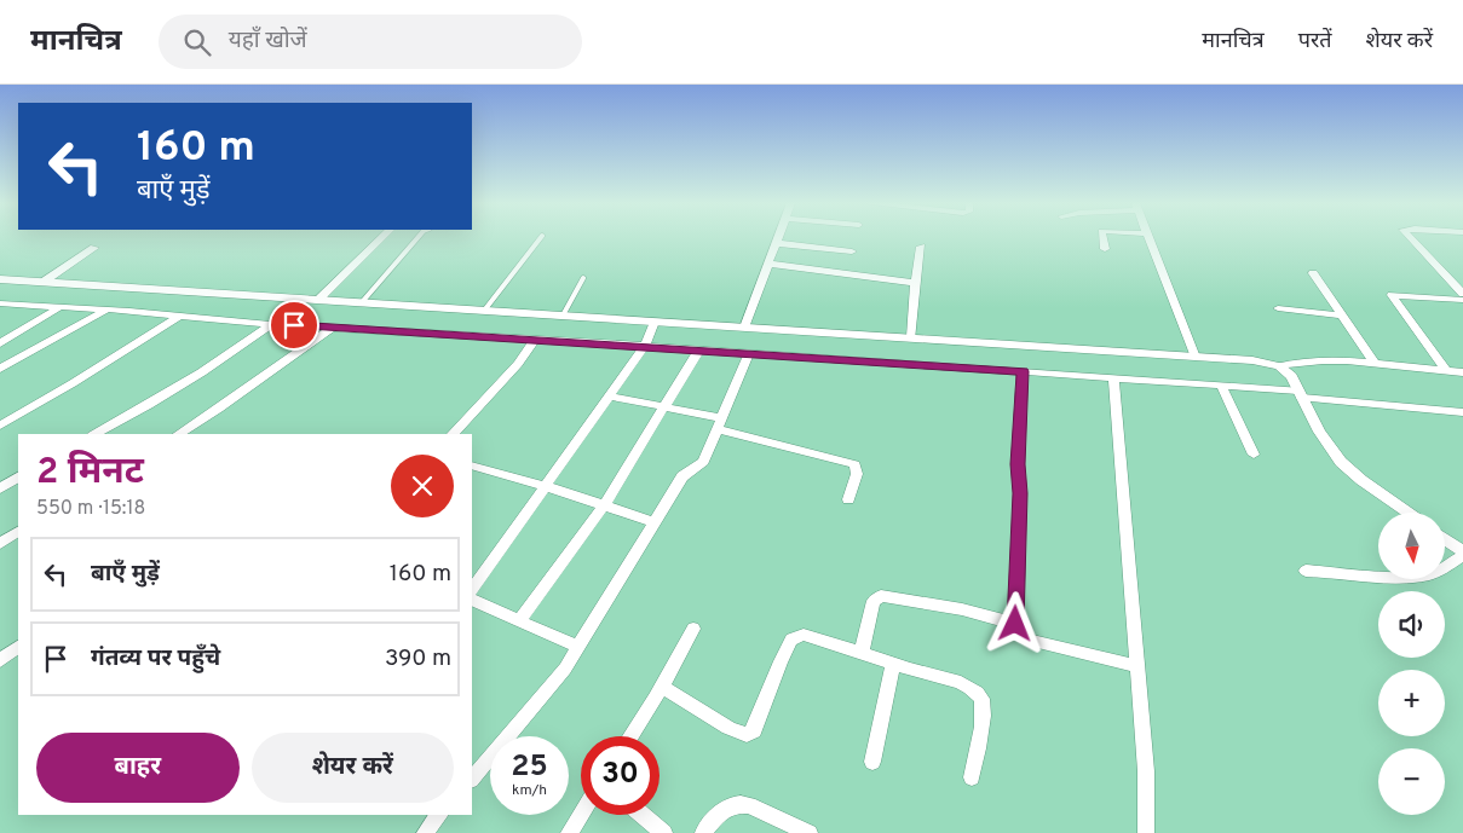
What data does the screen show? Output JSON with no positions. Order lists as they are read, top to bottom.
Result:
{
  "north": "bottom",
  "page": {
    "header": "मानचित्र",
    "search": "यहाँ खोजें",
    "nav": ["मानचित्र", "परतें", "शेयर करें"],
    "turn": ["160 m", "बाएँ मुड़ें"],
    "heading": ["2 मिनट", "550 m · 15:18"],
    "map_buttons": ["+", "−"],
    "list": [
      {
        "name": "बाएँ मुड़ें",
        "value": "160 m"
      },
      {
        "name": "गंतव्य पर पहुँचे",
        "value": "390 m"
      }
    ],
    "buttons": ["बाहर", "शेयर करें"],
    "speed": "25 km/h",
    "limit": "30"
  }
}
